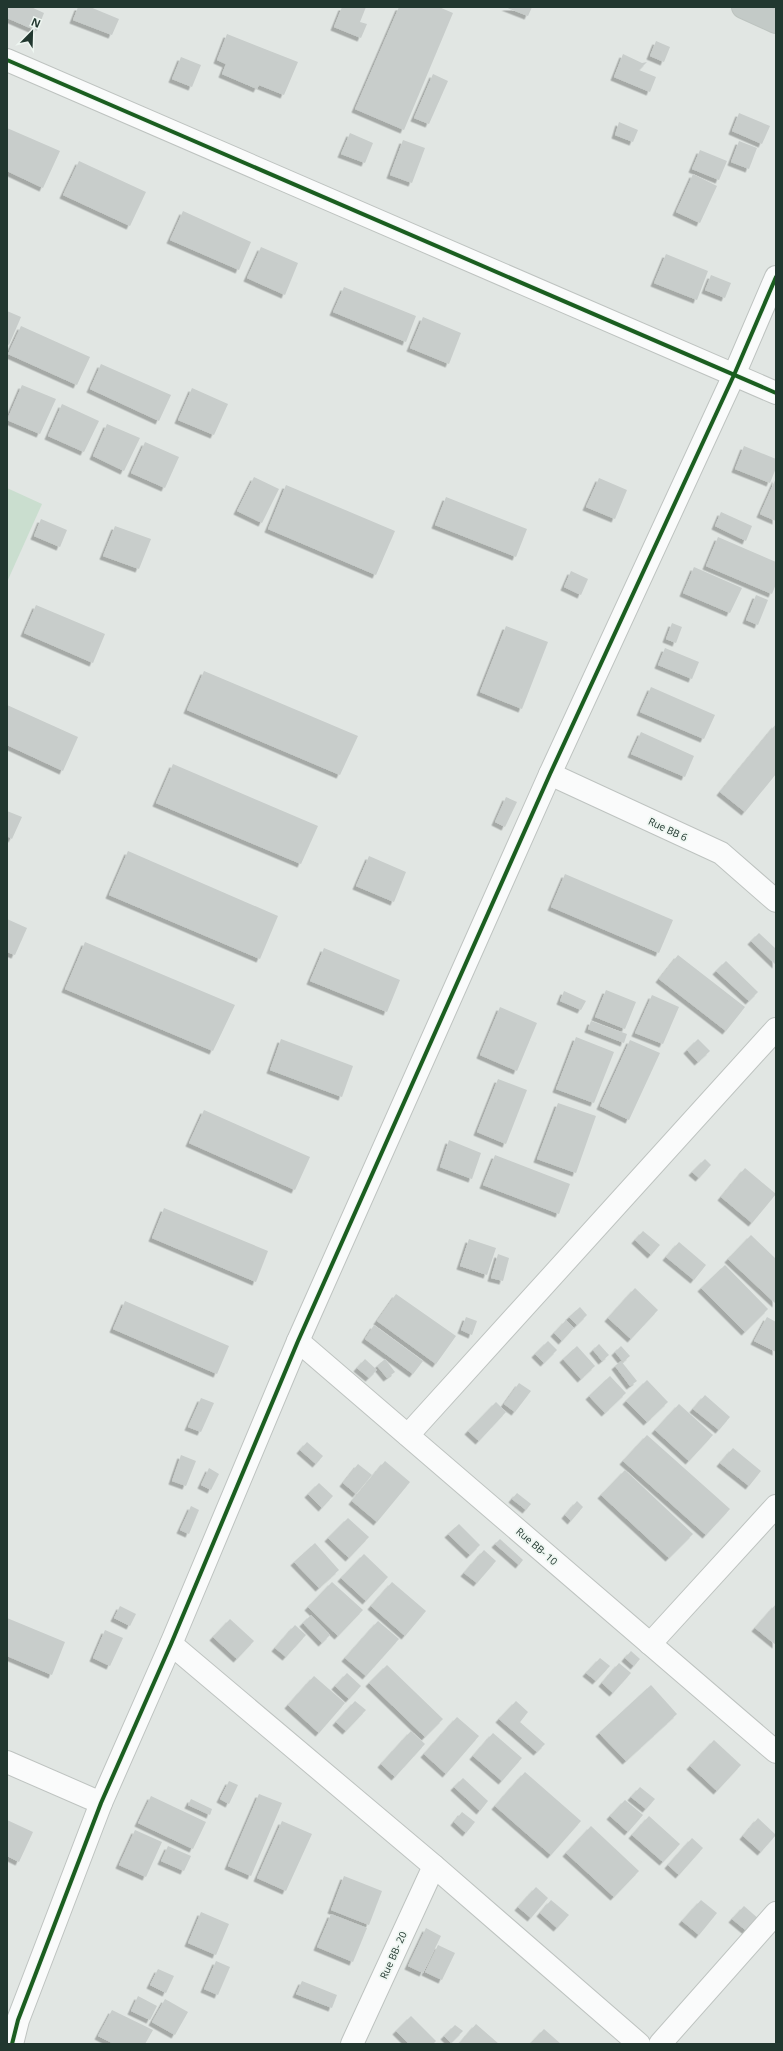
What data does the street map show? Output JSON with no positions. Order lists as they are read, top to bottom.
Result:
{
  "streets": {
    "street": ["Rue BB 6", "Rue BB- 10", "Rue BB- 20"]
  },
  "north": "top right"
}
